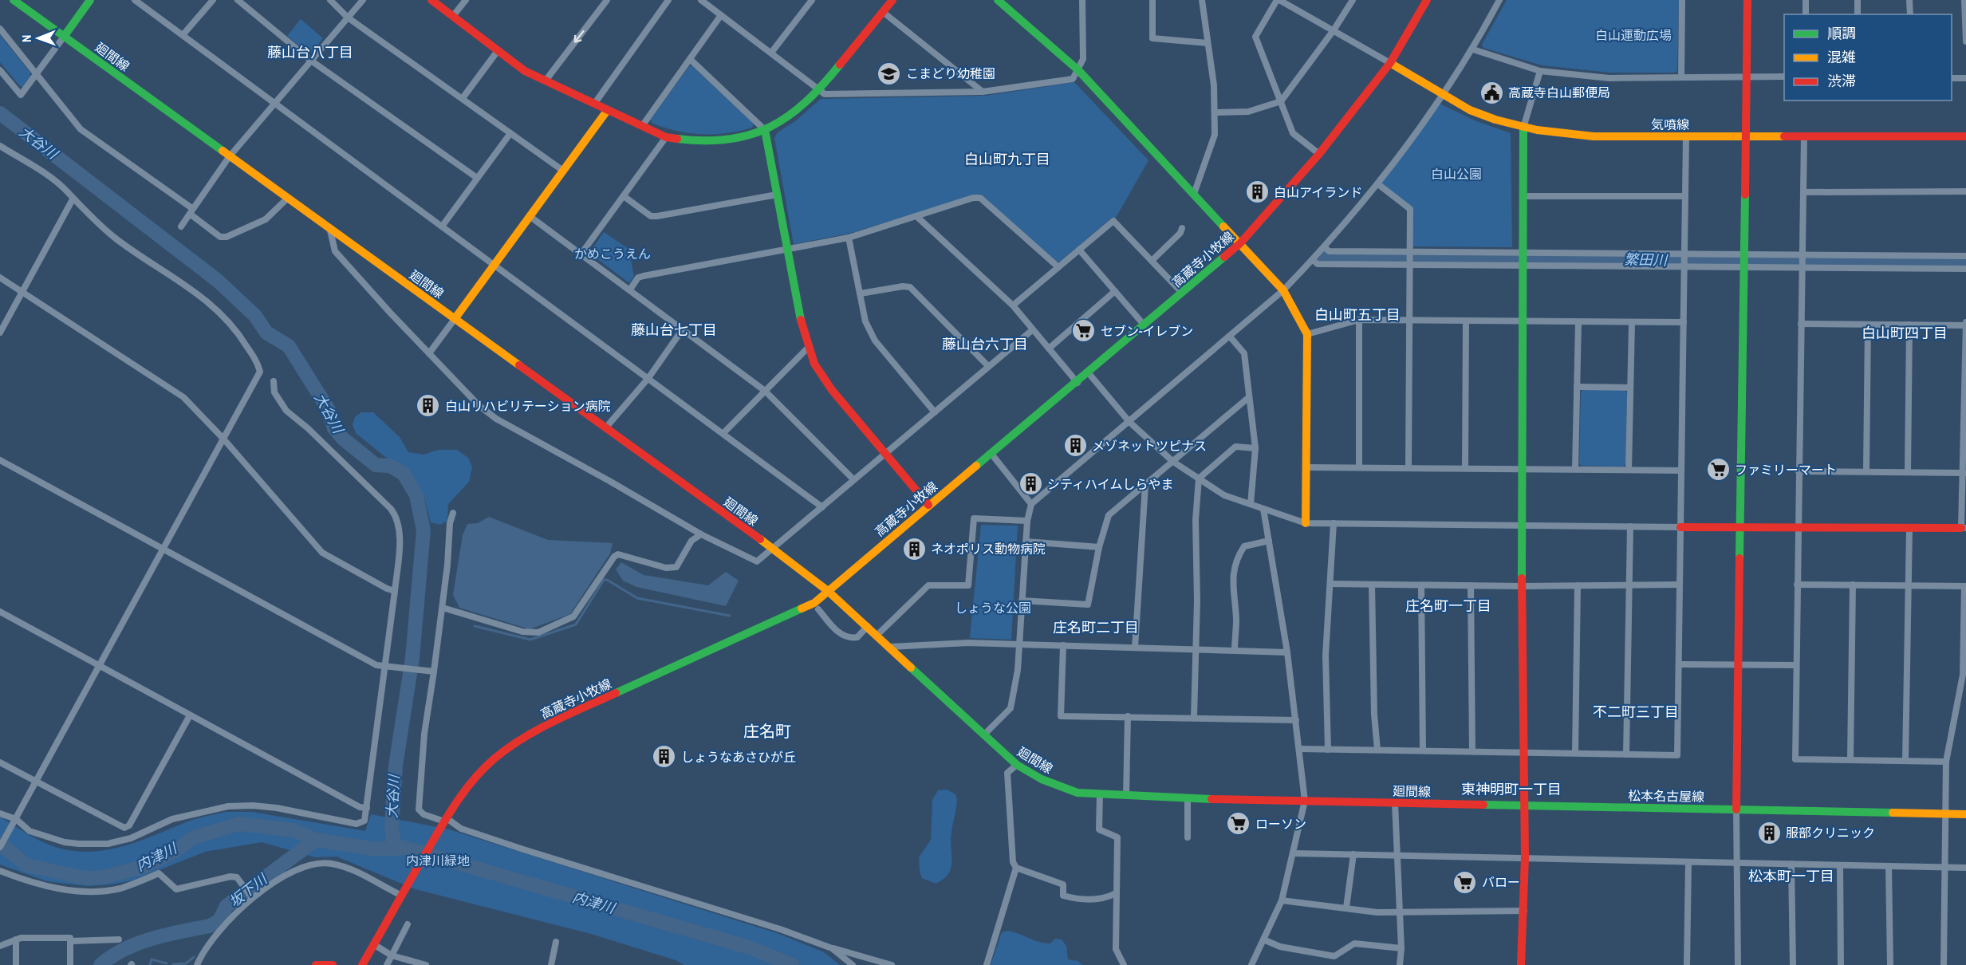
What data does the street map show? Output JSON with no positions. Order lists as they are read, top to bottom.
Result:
{
  "streets": {
    "street": [
      "廻間線",
      "気噴線",
      "高蔵寺小牧線",
      "松本名古屋線"
    ]
  },
  "crossings": [
    ["廻間線", "高蔵寺小牧線"],
    ["廻間線", "松本名古屋線"],
    ["気噴線", "高蔵寺小牧線"]
  ],
  "districts": [
    "藤山台八丁目",
    "白山町九丁目",
    "白山町五丁目",
    "藤山台七丁目",
    "白山町四丁目",
    "藤山台六丁目",
    "庄名町一丁目",
    "庄名町二丁目",
    "不二町三丁目",
    "庄名町",
    "東神明町一丁目",
    "松本町一丁目"
  ],
  "water": [
    "大谷川",
    "繁田川",
    "内津川",
    "坂下川"
  ],
  "parks": [
    "白山運動広場",
    "白山公園",
    "かめこうえん",
    "しょうな公園",
    "内津川緑地"
  ],
  "places": {
    "school or university": ["こまどり幼稚園"],
    "public building": ["高蔵寺白山郵便局"],
    "building": [
      "白山アイランド",
      "白山リハビリテーション病院",
      "メゾネットツピナス",
      "シティハイムしらやま",
      "ネオポリス動物病院",
      "しょうなあさひが丘",
      "服部クリニック"
    ],
    "supermarket": [
      "セブン-イレブン",
      "ファミリーマート",
      "ローソン",
      "バロー"
    ]
  },
  "legend": ["順調", "混雑", "渋滞"],
  "north": "left"
}
